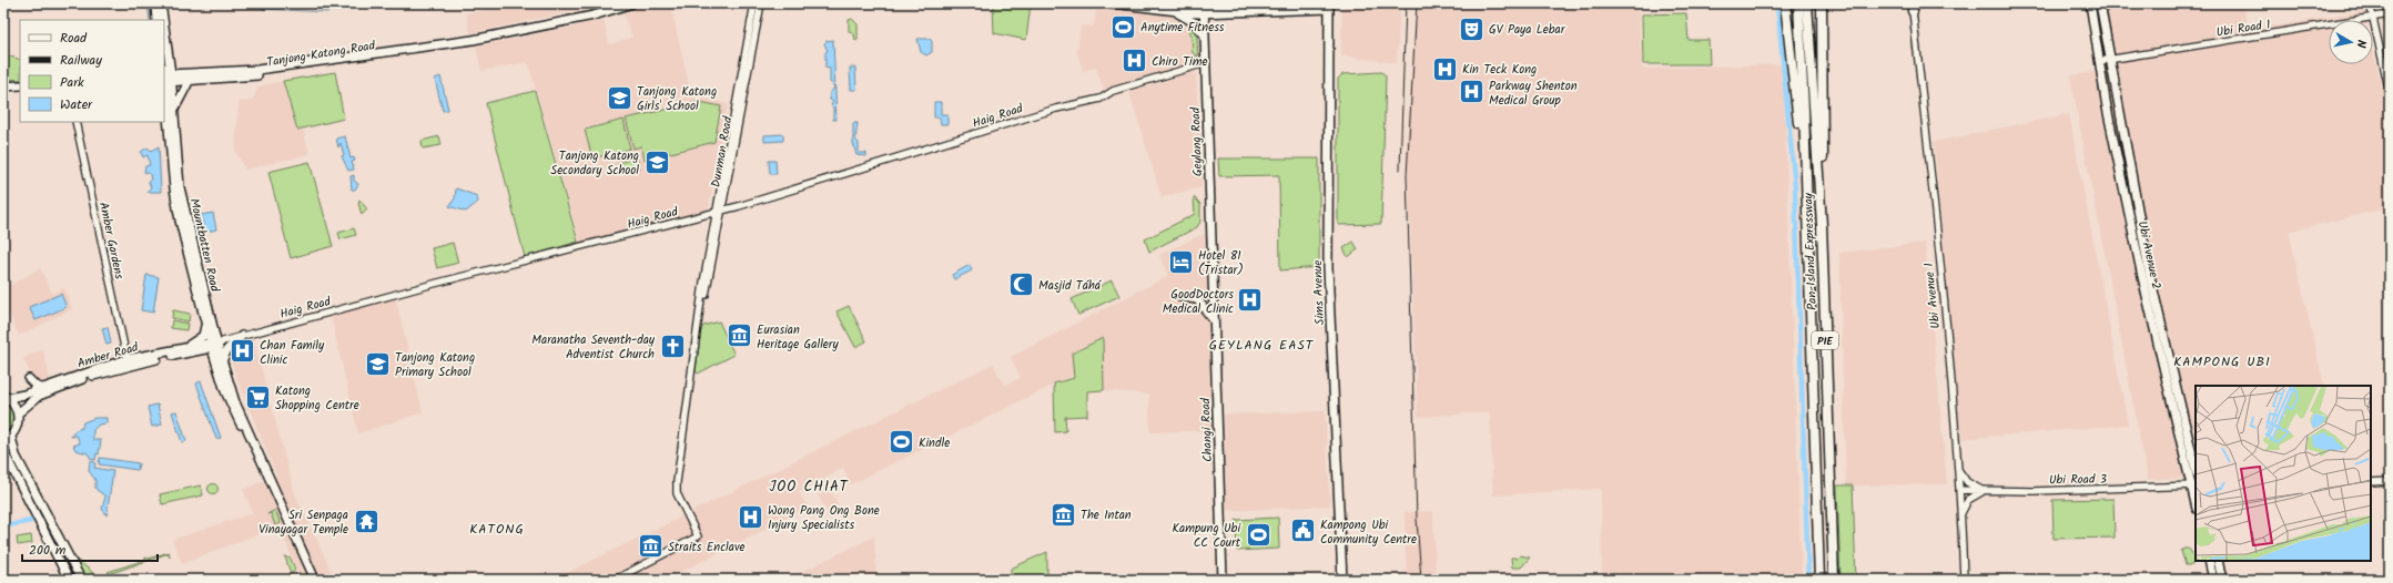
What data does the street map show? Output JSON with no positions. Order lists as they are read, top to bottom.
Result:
{
  "streets": {
    "highway": ["Pan-Island Expressway", "PIE"],
    "main road": [
      "Tanjong Katong Road",
      "Geylang Road",
      "Mountbatten Road",
      "Ubi Avenue 2",
      "Sims Avenue",
      "Amber Road",
      "Changi Road"
    ],
    "street": [
      "Ubi Road 1",
      "Haig Road",
      "Dunman Road",
      "Amber Gardens",
      "Ubi Avenue 1",
      "Ubi Road 3"
    ]
  },
  "crossings": [
    ["Ubi Road 1", "Ubi Avenue 2"],
    ["Tanjong Katong Road", "Mountbatten Road"],
    ["Haig Road", "Geylang Road"],
    ["Haig Road", "Dunman Road"],
    ["Haig Road", "Mountbatten Road"],
    ["Haig Road", "Amber Road"],
    ["Geylang Road", "Changi Road"],
    ["Amber Gardens", "Amber Road"],
    ["Mountbatten Road", "Amber Road"],
    ["Ubi Avenue 2", "Ubi Road 3"],
    ["Ubi Avenue 1", "Ubi Road 3"]
  ],
  "districts": [
    "GEYLANG EAST",
    "KAMPONG UBI",
    "JOO CHIAT",
    "KATONG"
  ],
  "places": {
    "sports": ["Anytime Fitness", "Kindle", "Kampung Ubi CC Court"],
    "theatre": ["GV Paya Lebar"],
    "hospital": [
      "Chiro Time",
      "Kin Teck Kong",
      "Parkway Shenton Medical Group",
      "GoodDoctors Medical Clinic",
      "Chan Family Clinic",
      "Wong Pang Ong Bone Injury Specialists"
    ],
    "school or university": ["Tanjong Katong Girls' School", "Tanjong Katong Secondary School", "Tanjong Katong Primary School"],
    "hotel": ["Hotel 81 (Tristar)"],
    "mosque": ["Masjid Táhá"],
    "museum": ["Eurasian Heritage Gallery", "The Intan", "Straits Enclave"],
    "church": ["Maranatha Seventh-day Adventist Church"],
    "supermarket": ["Katong Shopping Centre"],
    "temple": ["Sri Senpaga Vinayagar Temple"],
    "public building": ["Kampong Ubi Community Centre"]
  },
  "legend": [
    "Road",
    "Railway",
    "Park",
    "Water"
  ],
  "scale_bar": "200 m",
  "north": "right"
}
